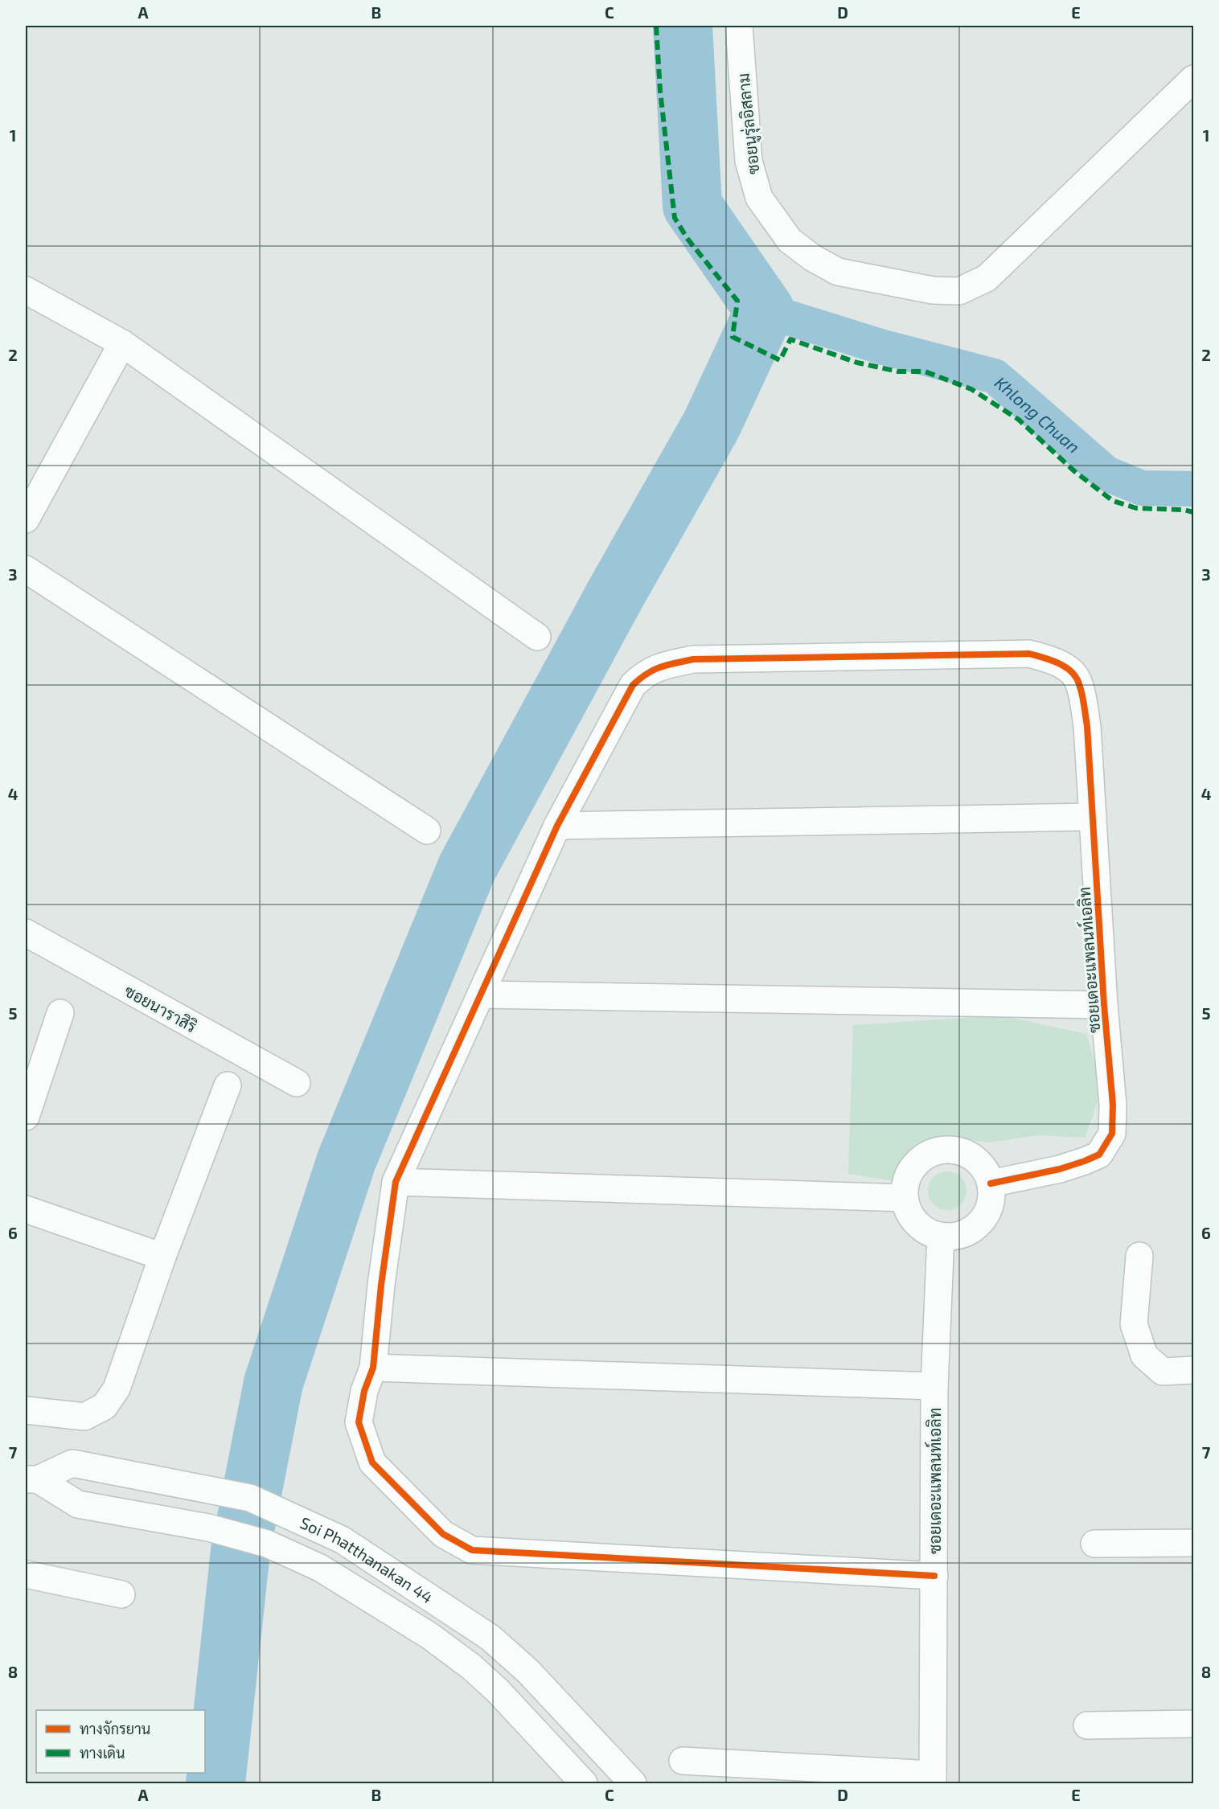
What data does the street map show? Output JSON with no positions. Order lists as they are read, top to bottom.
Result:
{
  "streets": {
    "street": [
      "ซอยนูรุ่ลอิสลาม",
      "ซอยเดอะแพลนท์เอลิท",
      "ซอยนาราสิริ",
      "Soi Phatthanakan 44"
    ]
  },
  "water": ["Khlong Chuan"],
  "legend": ["ทางจักรยาน", "ทางเดิน"],
  "grid": {
    "columns": [
      "A",
      "B",
      "C",
      "D",
      "E"
    ],
    "rows": [
      "1",
      "2",
      "3",
      "4",
      "5",
      "6",
      "7",
      "8"
    ]
  }
}
